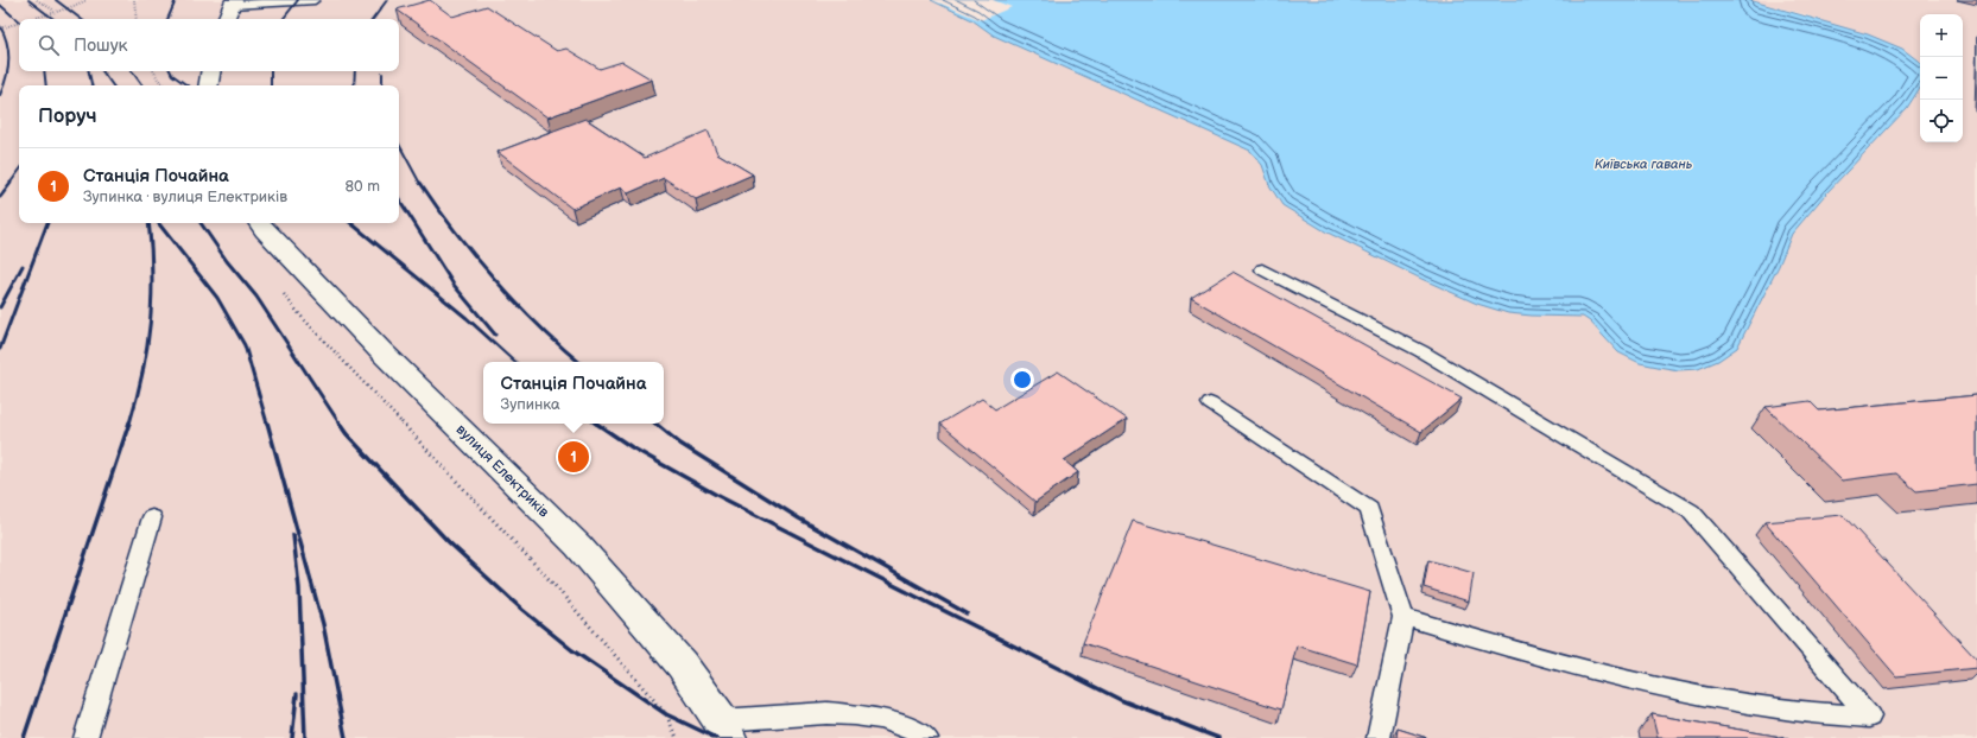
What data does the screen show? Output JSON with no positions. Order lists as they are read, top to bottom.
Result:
{
  "streets": {
    "street": ["вулиця Електриків"]
  },
  "water": ["Київська гавань"],
  "page": {
    "map_buttons": ["+", "−"],
    "search": "Пошук",
    "heading": "Поруч",
    "list": [
      {
        "mark": "1",
        "name": "Станція Почайна",
        "note": "Зупинка · вулиця Електриків",
        "value": "80 m"
      }
    ],
    "popup": ["Станція Почайна", "Зупинка"],
    "pins": "1"
  }
}
